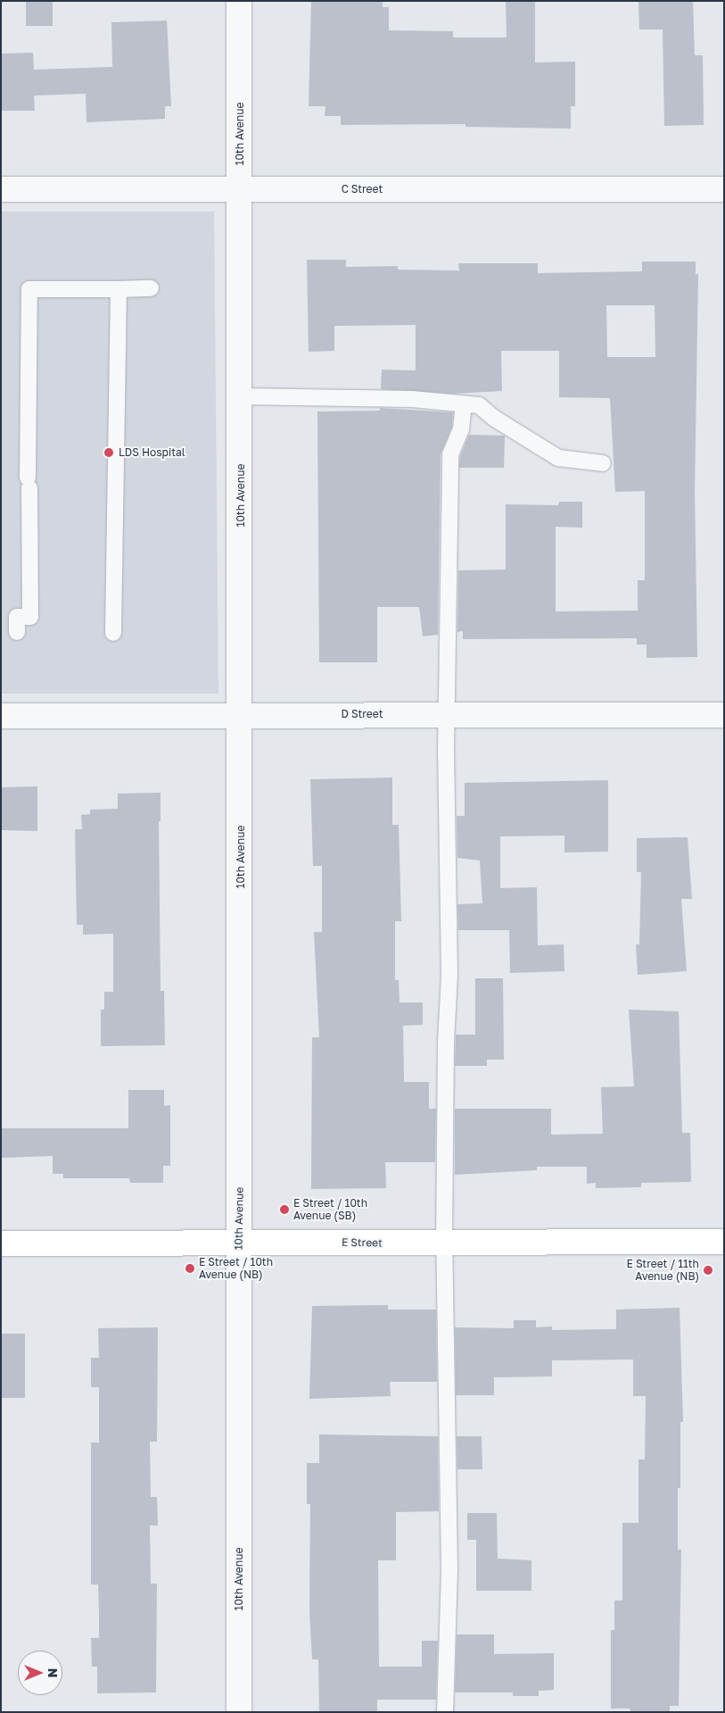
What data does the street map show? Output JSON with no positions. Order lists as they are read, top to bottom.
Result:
{
  "streets": {
    "street": [
      "10th Avenue",
      "C Street",
      "D Street",
      "E Street"
    ]
  },
  "crossings": [
    ["10th Avenue", "C Street"],
    ["10th Avenue", "D Street"],
    ["10th Avenue", "E Street"]
  ],
  "places": [
    "LDS Hospital",
    "E Street / 10th Avenue (SB)",
    "E Street / 10th Avenue (NB)",
    "E Street / 11th Avenue (NB)"
  ],
  "north": "right"
}
